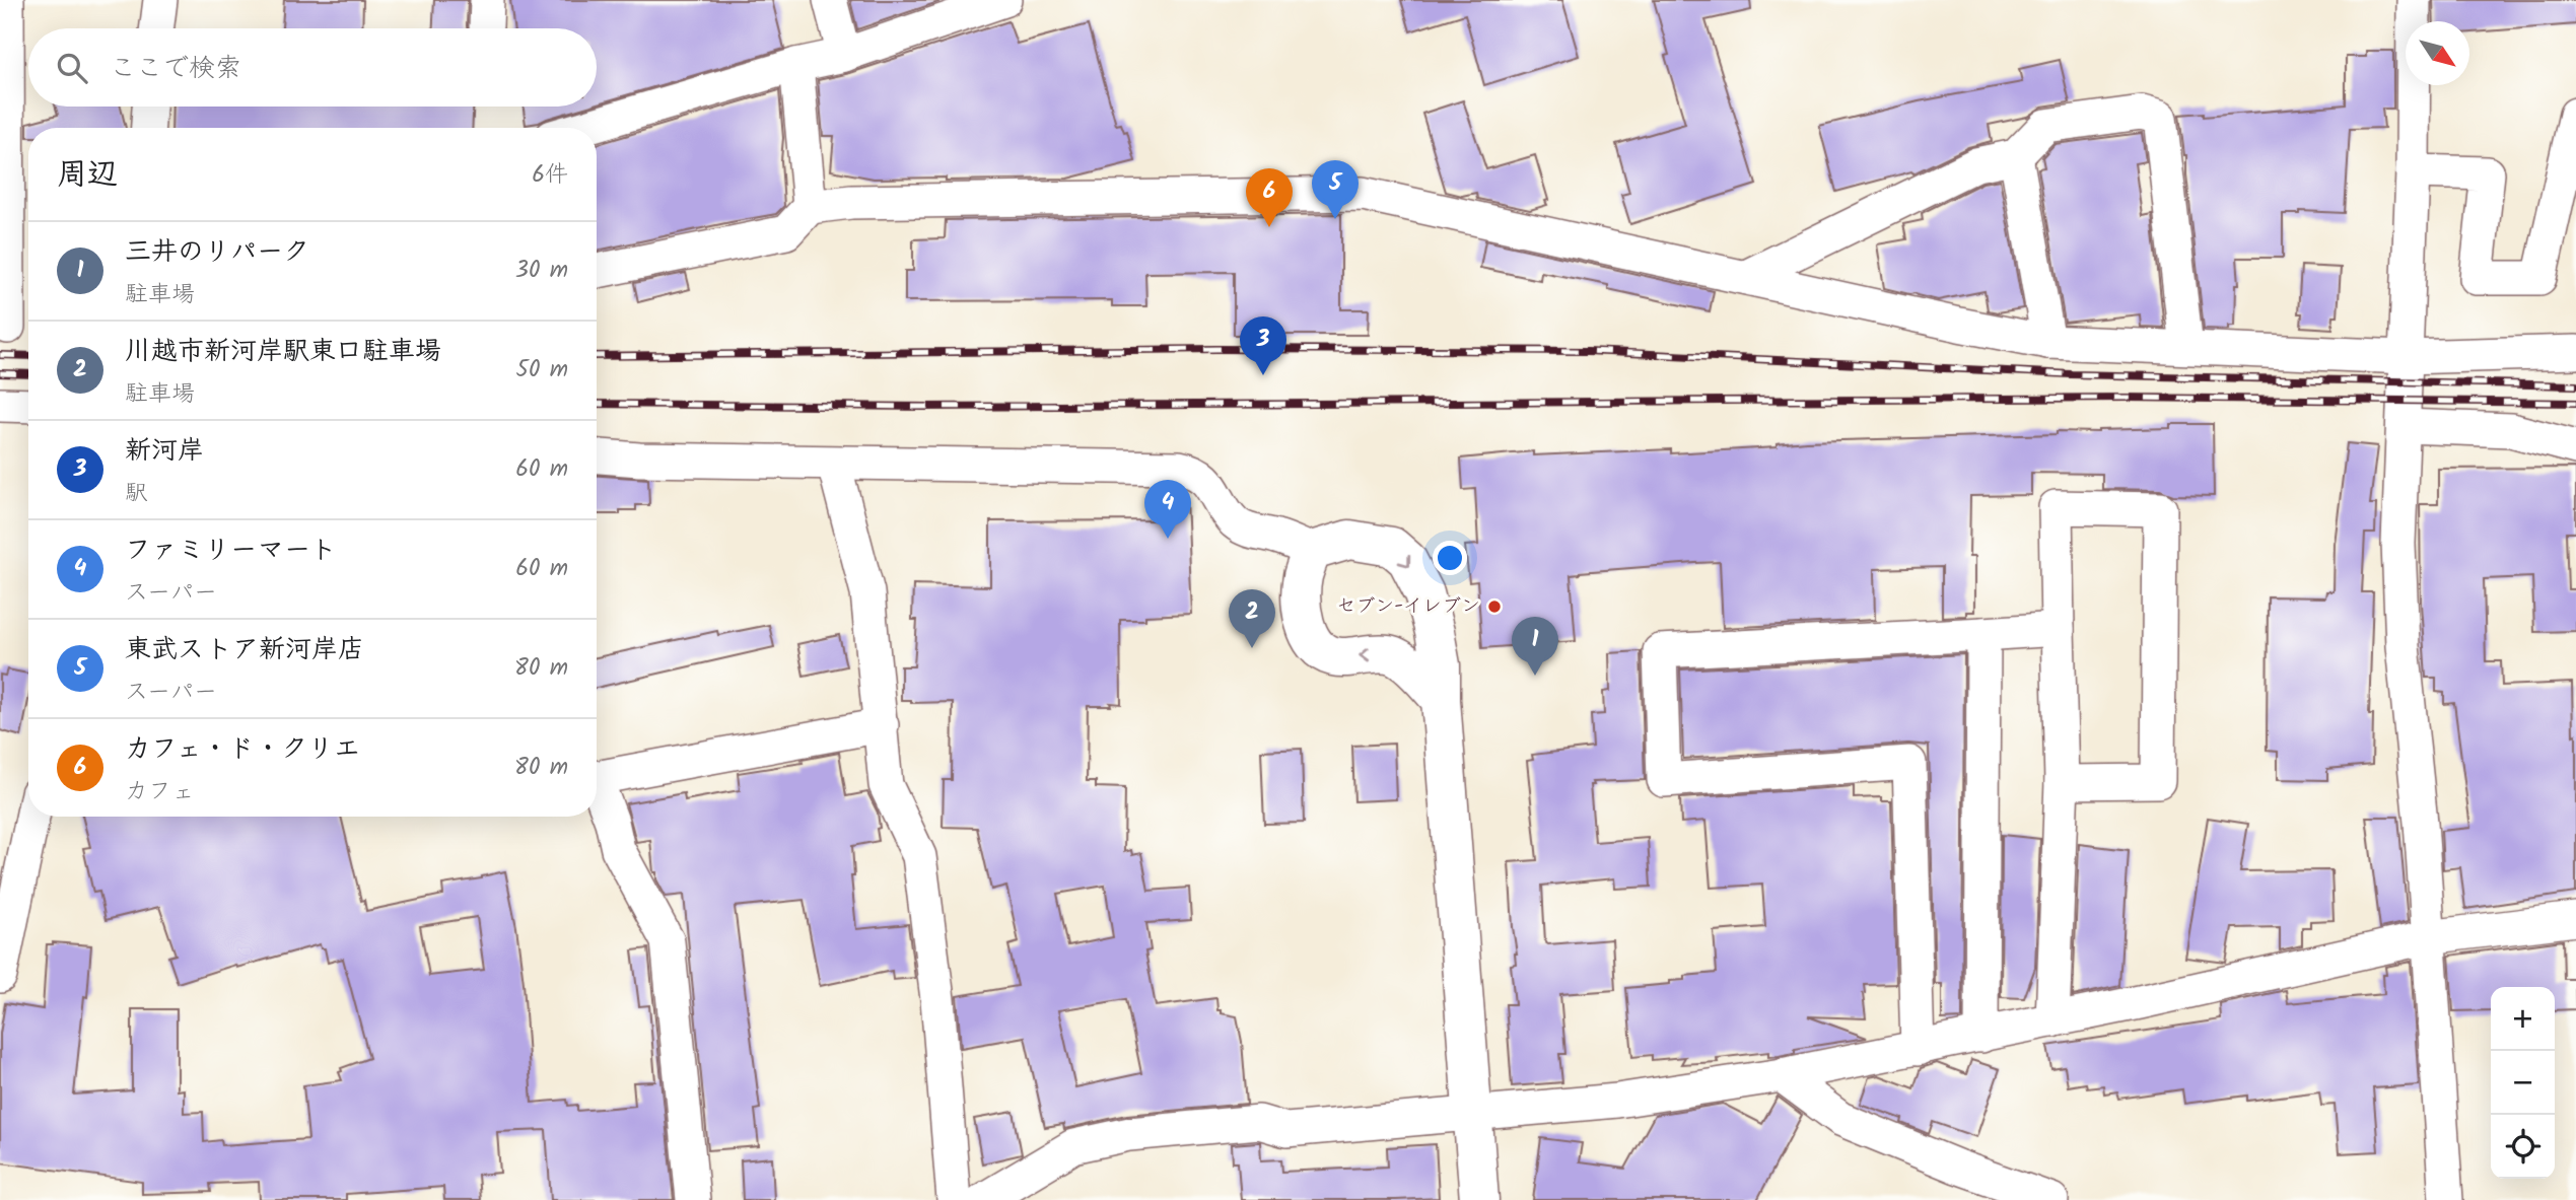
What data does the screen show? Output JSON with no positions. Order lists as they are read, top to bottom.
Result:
{
  "places": ["セブン-イレブン"],
  "north": "bottom right",
  "page": {
    "search": "ここで検索",
    "heading": ["周辺", "6件"],
    "pins": [
      "5",
      "6",
      "3",
      "4",
      "2",
      "1"
    ],
    "list": [
      {
        "mark": "1",
        "name": "三井のリパーク",
        "note": "駐車場",
        "value": "30 m"
      },
      {
        "mark": "2",
        "name": "川越市新河岸駅東口駐車場",
        "note": "駐車場",
        "value": "50 m"
      },
      {
        "mark": "3",
        "name": "新河岸",
        "note": "駅",
        "value": "60 m"
      },
      {
        "mark": "4",
        "name": "ファミリーマート",
        "note": "スーパー",
        "value": "60 m"
      },
      {
        "mark": "5",
        "name": "東武ストア新河岸店",
        "note": "スーパー",
        "value": "80 m"
      },
      {
        "mark": "6",
        "name": "カフェ・ド・クリエ",
        "note": "カフェ",
        "value": "80 m"
      }
    ],
    "map_buttons": ["+", "−"]
  }
}
